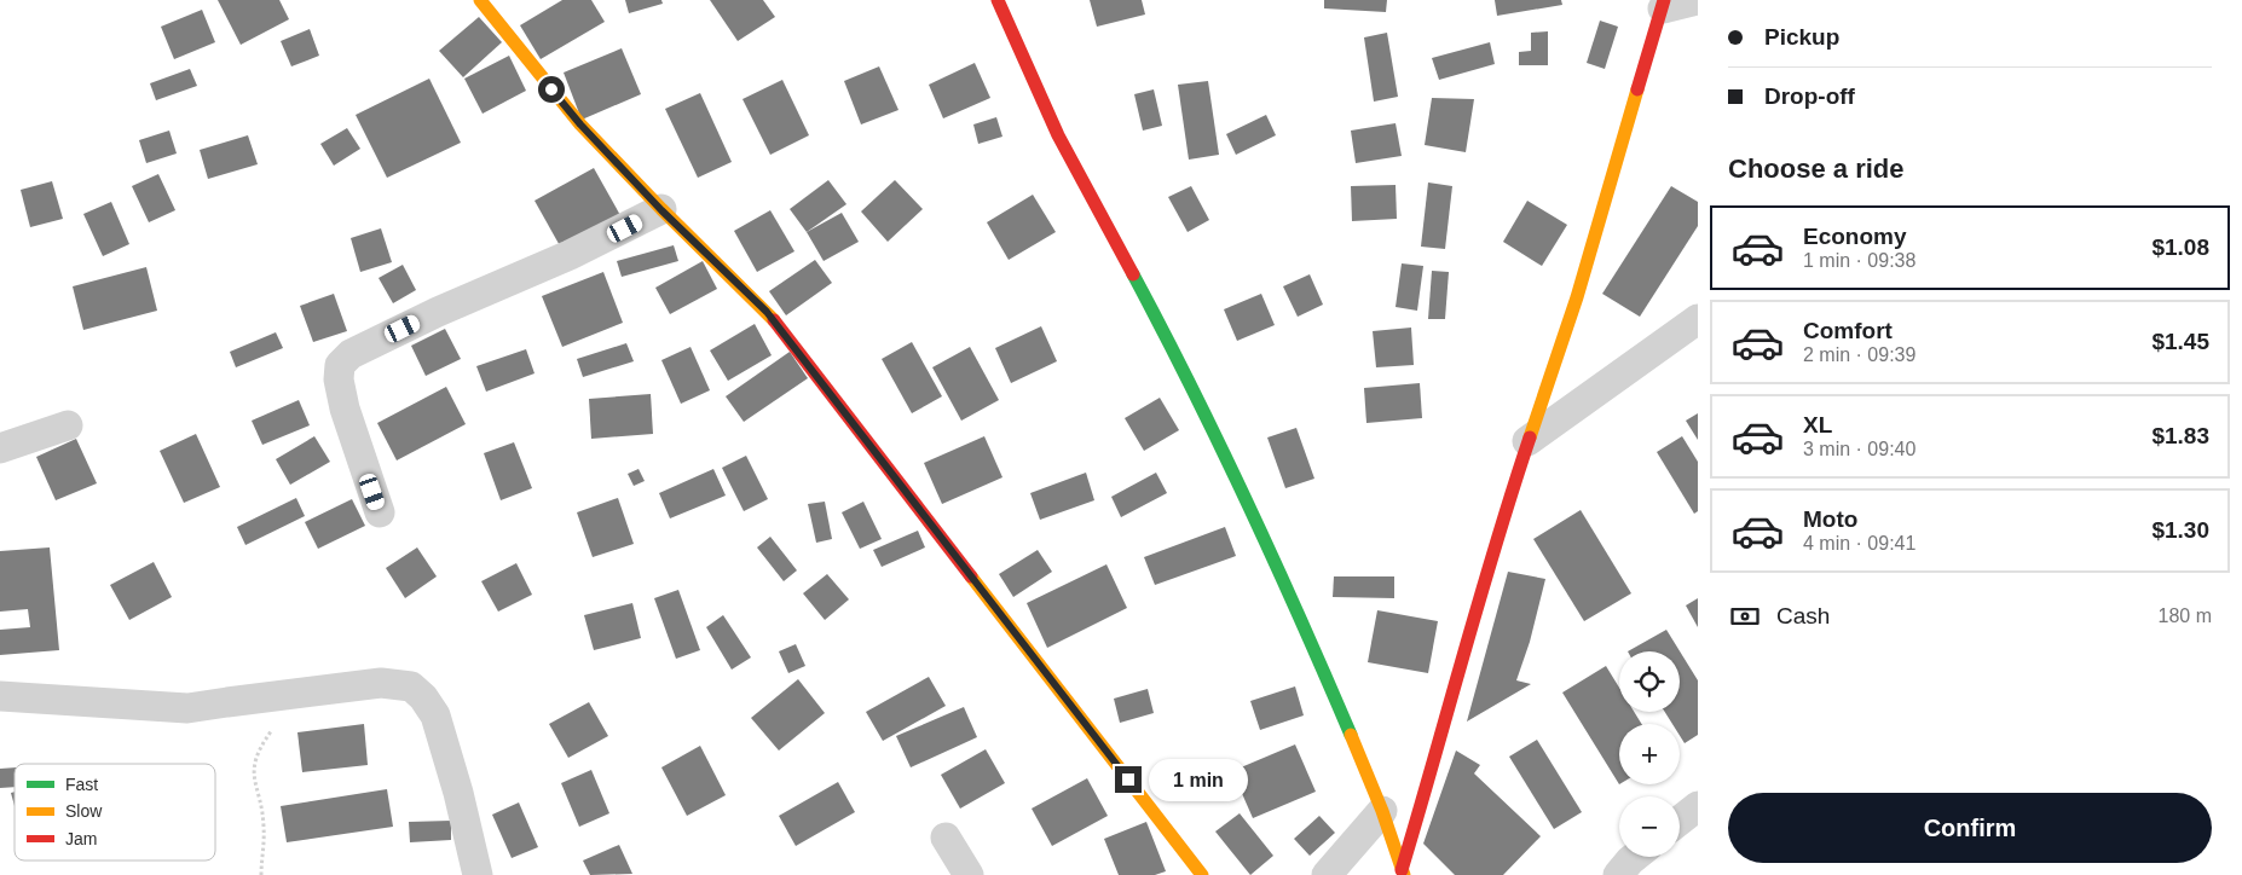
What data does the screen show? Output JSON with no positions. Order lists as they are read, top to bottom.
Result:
{
  "legend": ["Fast", "Slow", "Jam"],
  "page": {
    "banner": ["Pickup", "Drop-off"],
    "heading": "Choose a ride",
    "list": [
      {
        "name": "Economy",
        "note": "1 min · 09:38",
        "value": "$1.08"
      },
      {
        "name": "Comfort",
        "note": "2 min · 09:39",
        "value": "$1.45"
      },
      {
        "name": "XL",
        "note": "3 min · 09:40",
        "value": "$1.83"
      },
      {
        "name": "Moto",
        "note": "4 min · 09:41",
        "value": "$1.30"
      }
    ],
    "pay": ["Cash", "180 m"],
    "map_buttons": ["+", "−"],
    "bubble": "1 min",
    "buttons": "Confirm"
  }
}
